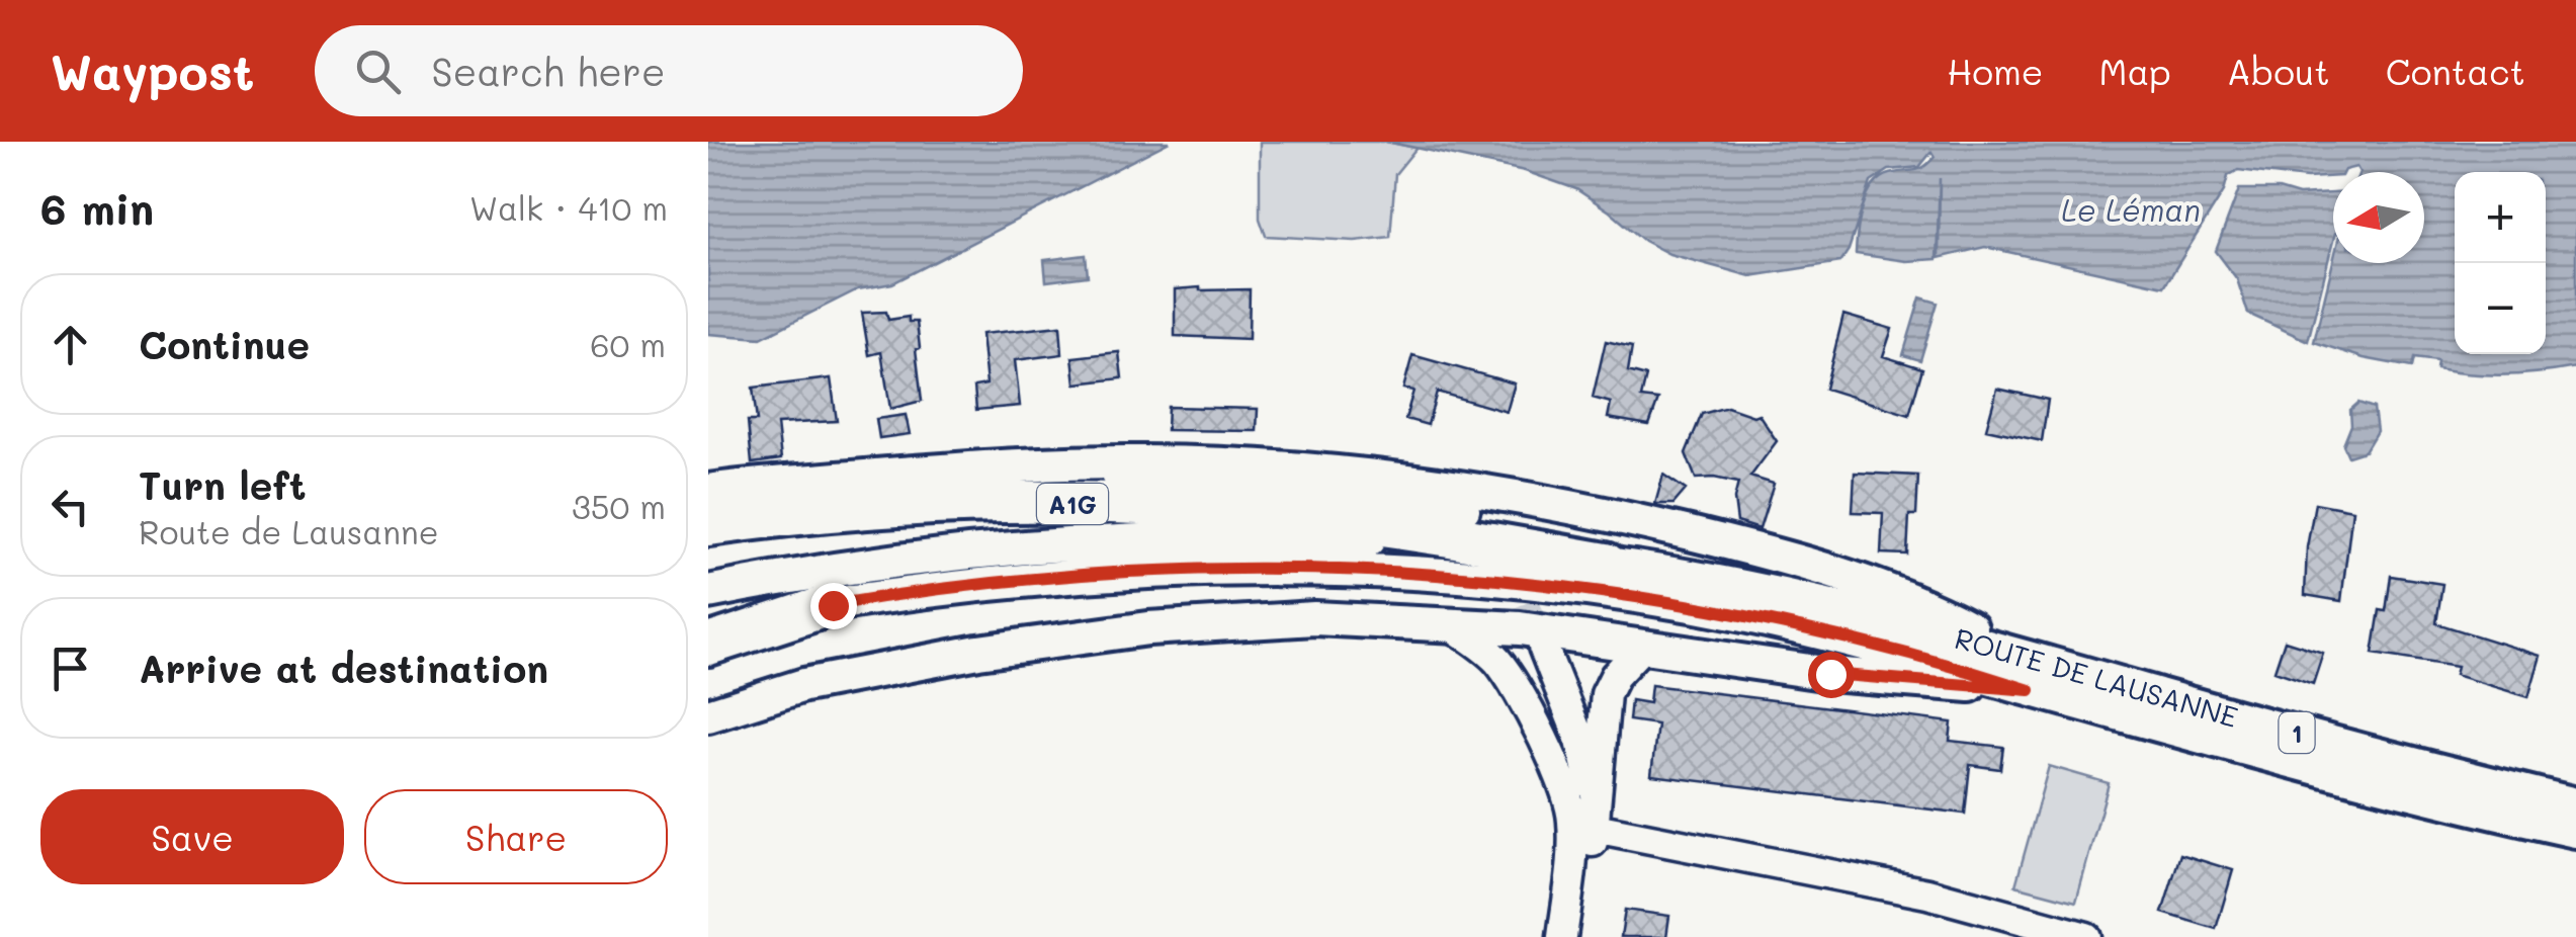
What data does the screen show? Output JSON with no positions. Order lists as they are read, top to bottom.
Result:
{
  "streets": {
    "highway": ["A1G"],
    "main road": ["ROUTE DE LAUSANNE", "1"]
  },
  "crossings": [
    ["A1G", "ROUTE DE LAUSANNE"]
  ],
  "water": ["Le Léman"],
  "north": "left",
  "page": {
    "header": "Waypost",
    "search": "Search here",
    "nav": [
      "Home",
      "Map",
      "About",
      "Contact"
    ],
    "heading": ["6 min", "Walk · 410 m"],
    "map_buttons": ["+", "−"],
    "list": [
      ["Continue", "60 m"],
      ["Turn left", "Route de Lausanne", "350 m"],
      "Arrive at destination"
    ],
    "buttons": ["Save", "Share"]
  }
}
